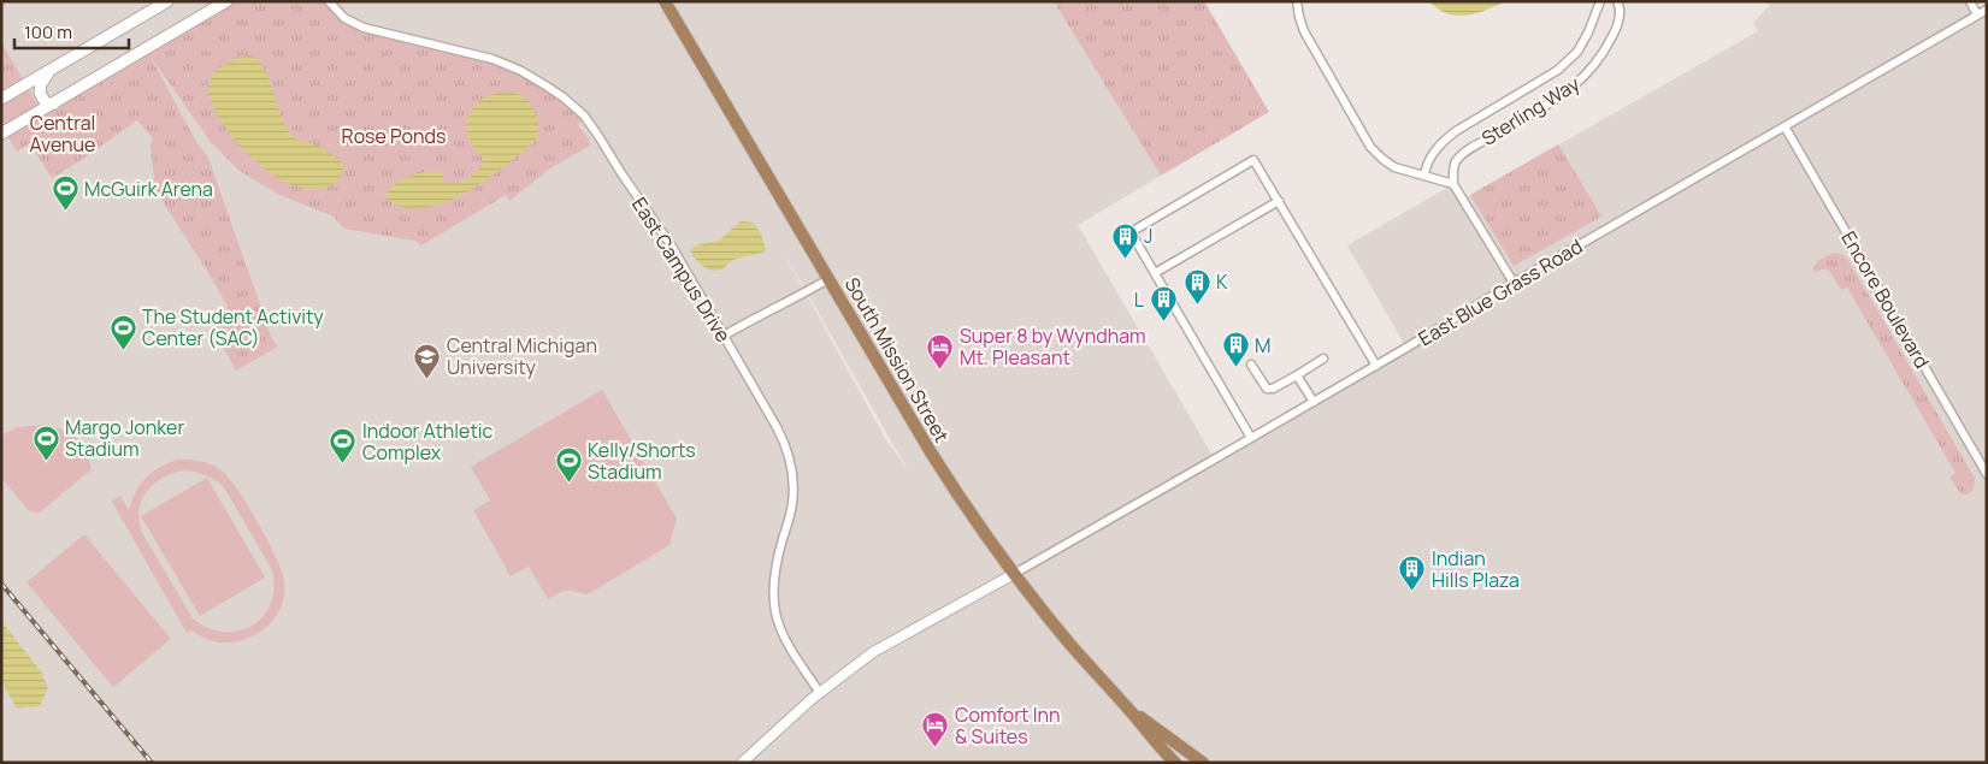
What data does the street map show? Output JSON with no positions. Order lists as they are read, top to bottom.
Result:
{
  "streets": {
    "main road": ["South Mission Street"],
    "street": [
      "Sterling Way",
      "East Campus Drive",
      "East Blue Grass Road",
      "Encore Boulevard"
    ]
  },
  "crossings": [
    ["East Blue Grass Road", "Encore Boulevard"],
    ["East Blue Grass Road", "South Mission Street"]
  ],
  "parks": ["Central Avenue", "Rose Ponds"],
  "places": {
    "sports": [
      "McGuirk Arena",
      "The Student Activity Center (SAC)",
      "Margo Jonker Stadium",
      "Indoor Athletic Complex",
      "Kelly/Shorts Stadium"
    ],
    "building": [
      "J",
      "K",
      "L",
      "M",
      "Indian Hills Plaza"
    ],
    "hotel": ["Super 8 by Wyndham Mt. Pleasant", "Comfort Inn & Suites"],
    "school or university": ["Central Michigan University"]
  },
  "scale_bar": "100 m"
}
